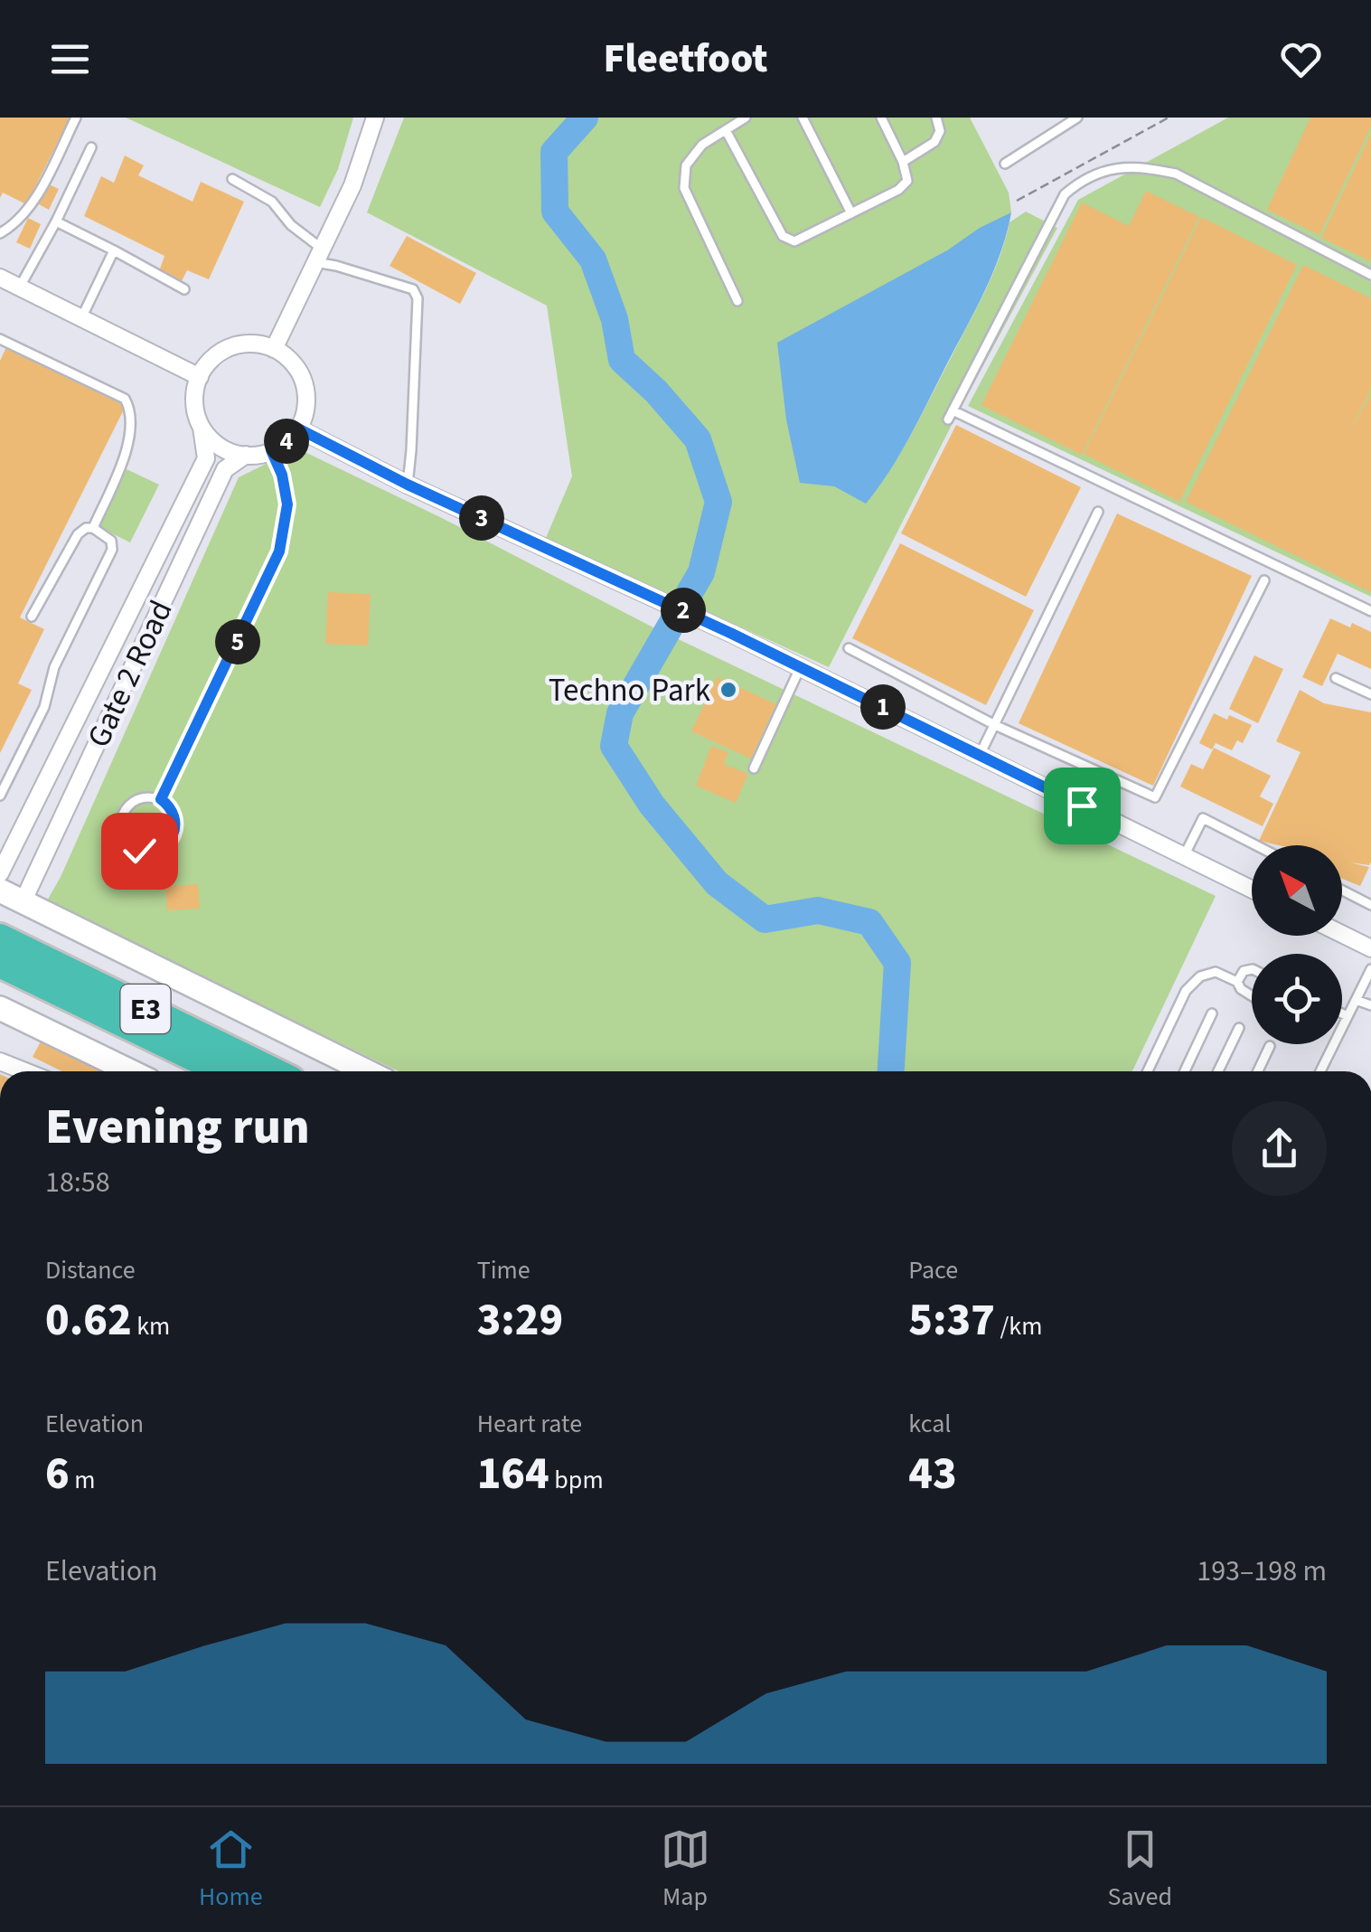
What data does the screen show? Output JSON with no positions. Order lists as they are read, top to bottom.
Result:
{
  "streets": {
    "highway": ["E3"],
    "street": ["Gate 2 Road"]
  },
  "places": ["Techno Park"],
  "north": "top left",
  "page": {
    "header": "Fleetfoot",
    "pins": [
      "4",
      "3",
      "2",
      "5",
      "1"
    ],
    "heading": ["Evening run", "18:58"],
    "stats": [
      ["Distance", "0.62 km"],
      ["Time", "3:29"],
      ["Pace", "5:37 /km"],
      ["Elevation", "6 m"],
      ["Heart rate", "164 bpm"],
      ["kcal", "43"]
    ],
    "chart": ["Elevation", "193–198 m"],
    "tabs": ["Home", "Map", "Saved"]
  }
}
